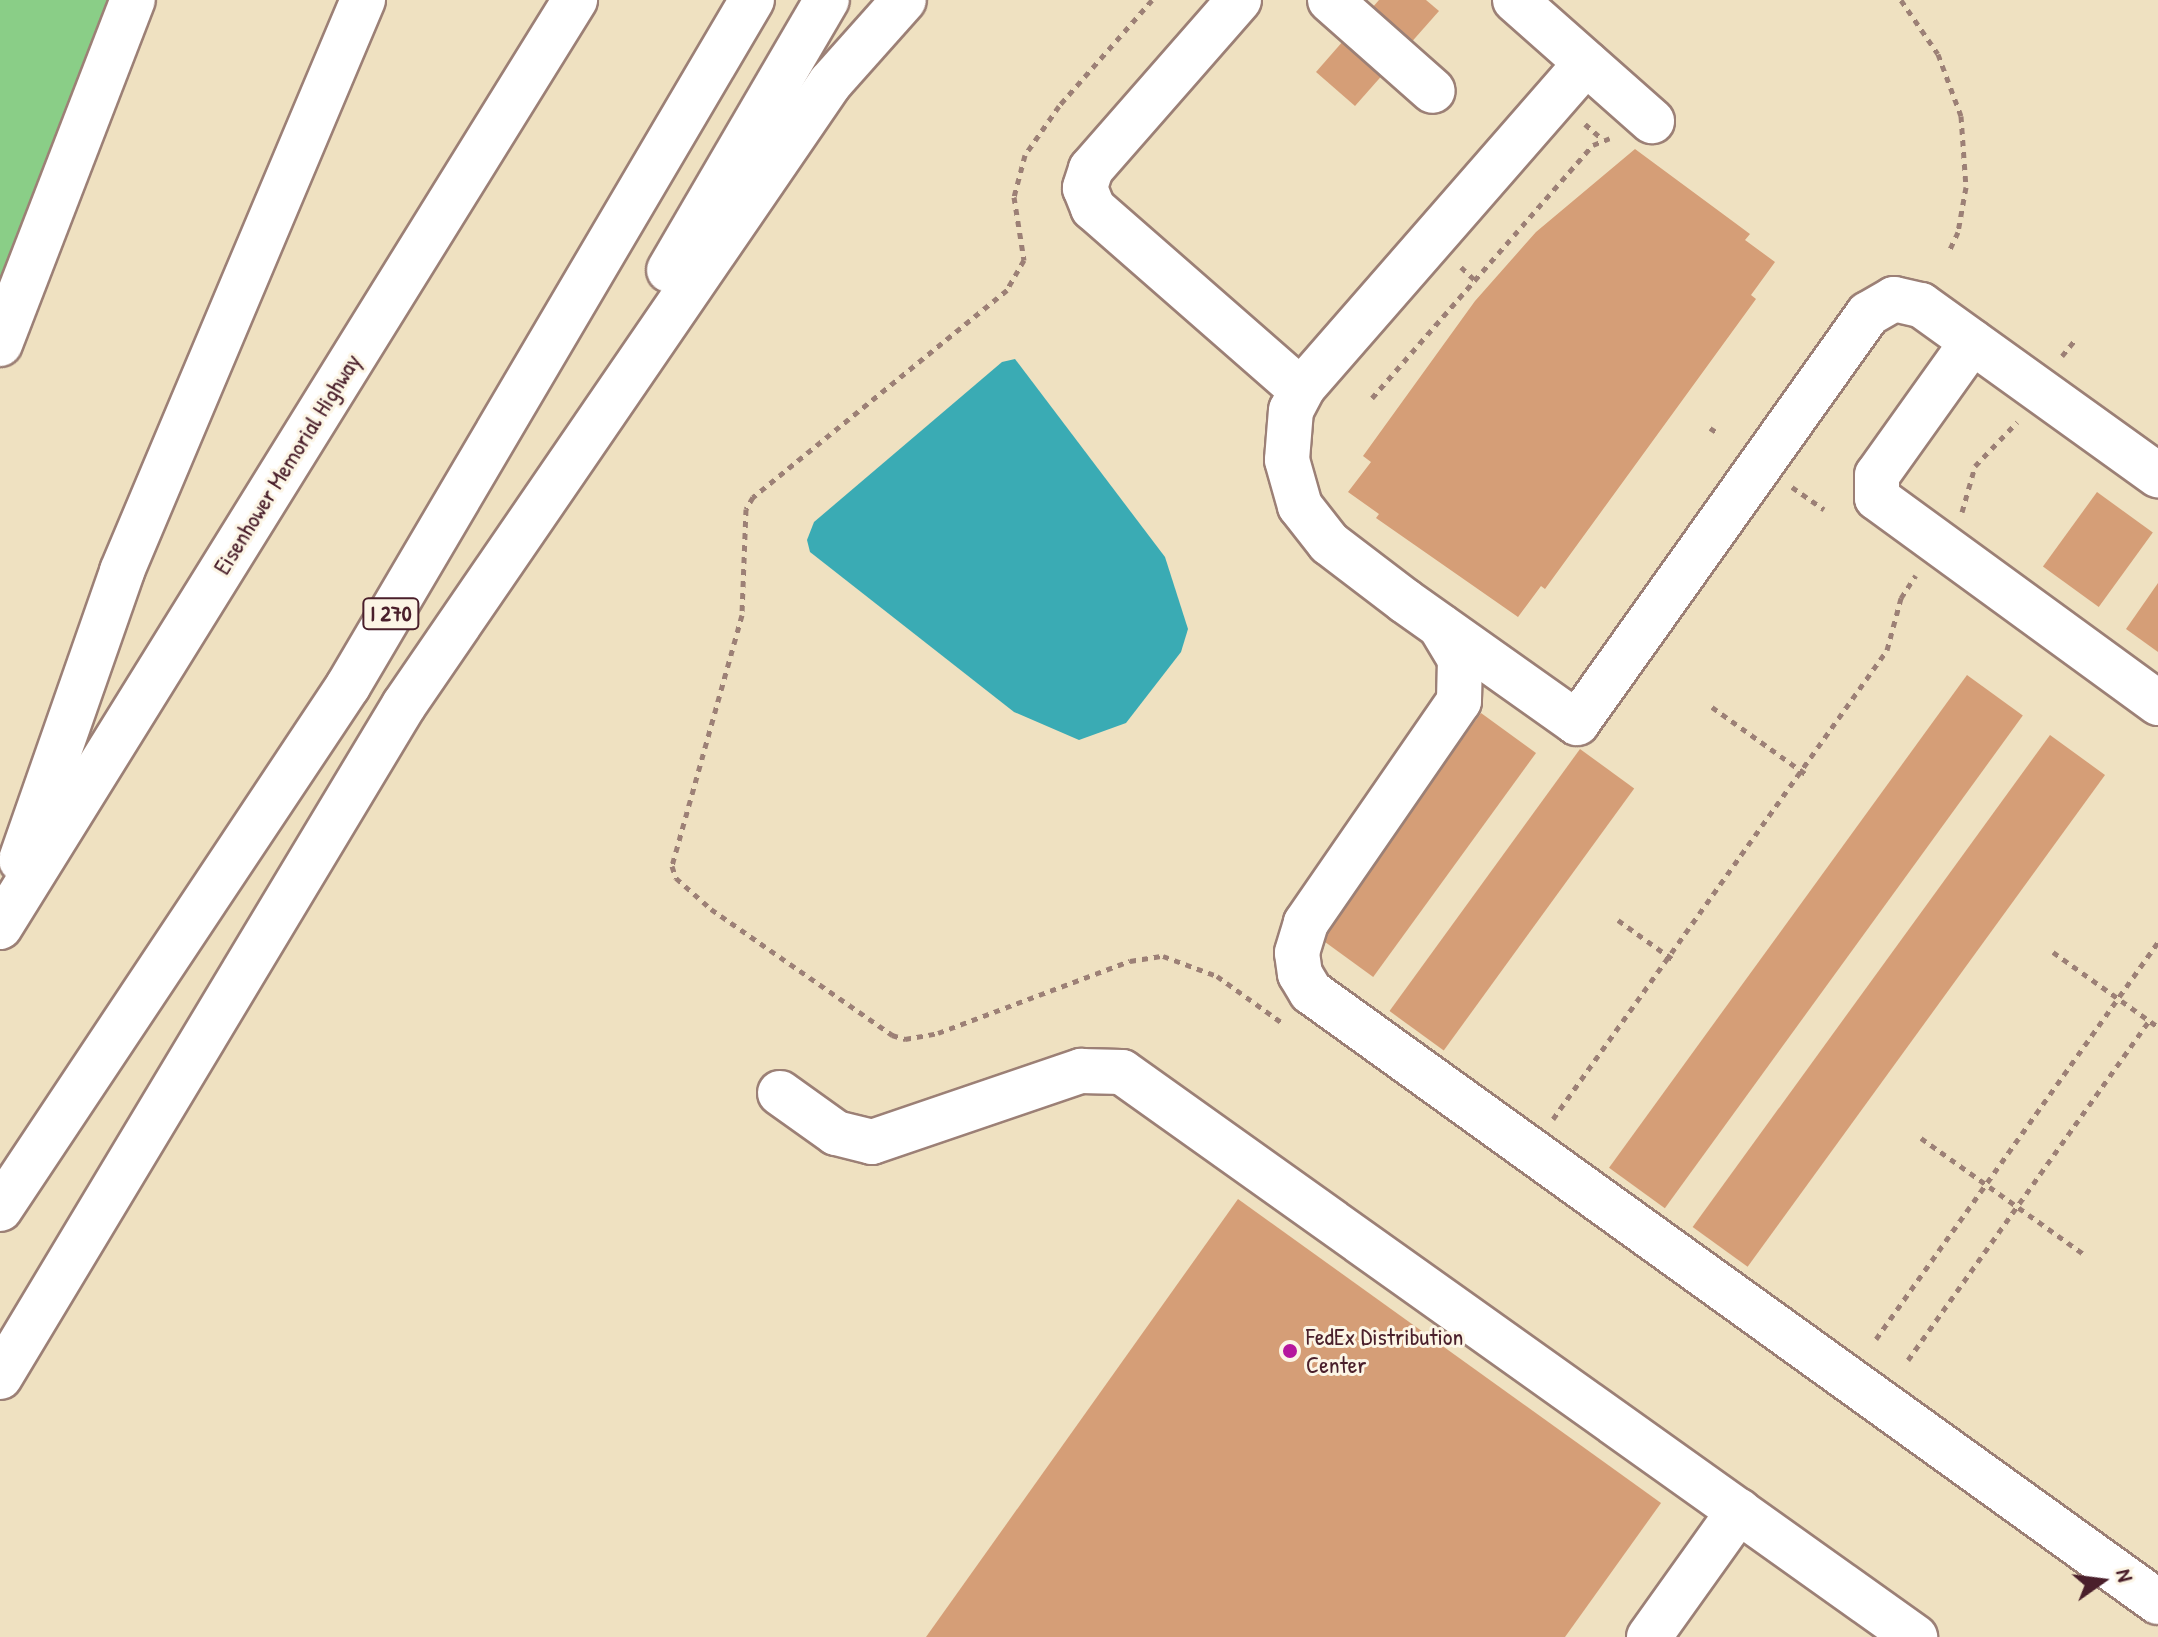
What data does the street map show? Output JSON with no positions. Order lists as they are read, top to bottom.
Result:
{
  "streets": {
    "main road": ["Eisenhower Memorial Highway", "I 270"]
  },
  "places": ["FedEx Distribution Center"],
  "north": "right"
}
